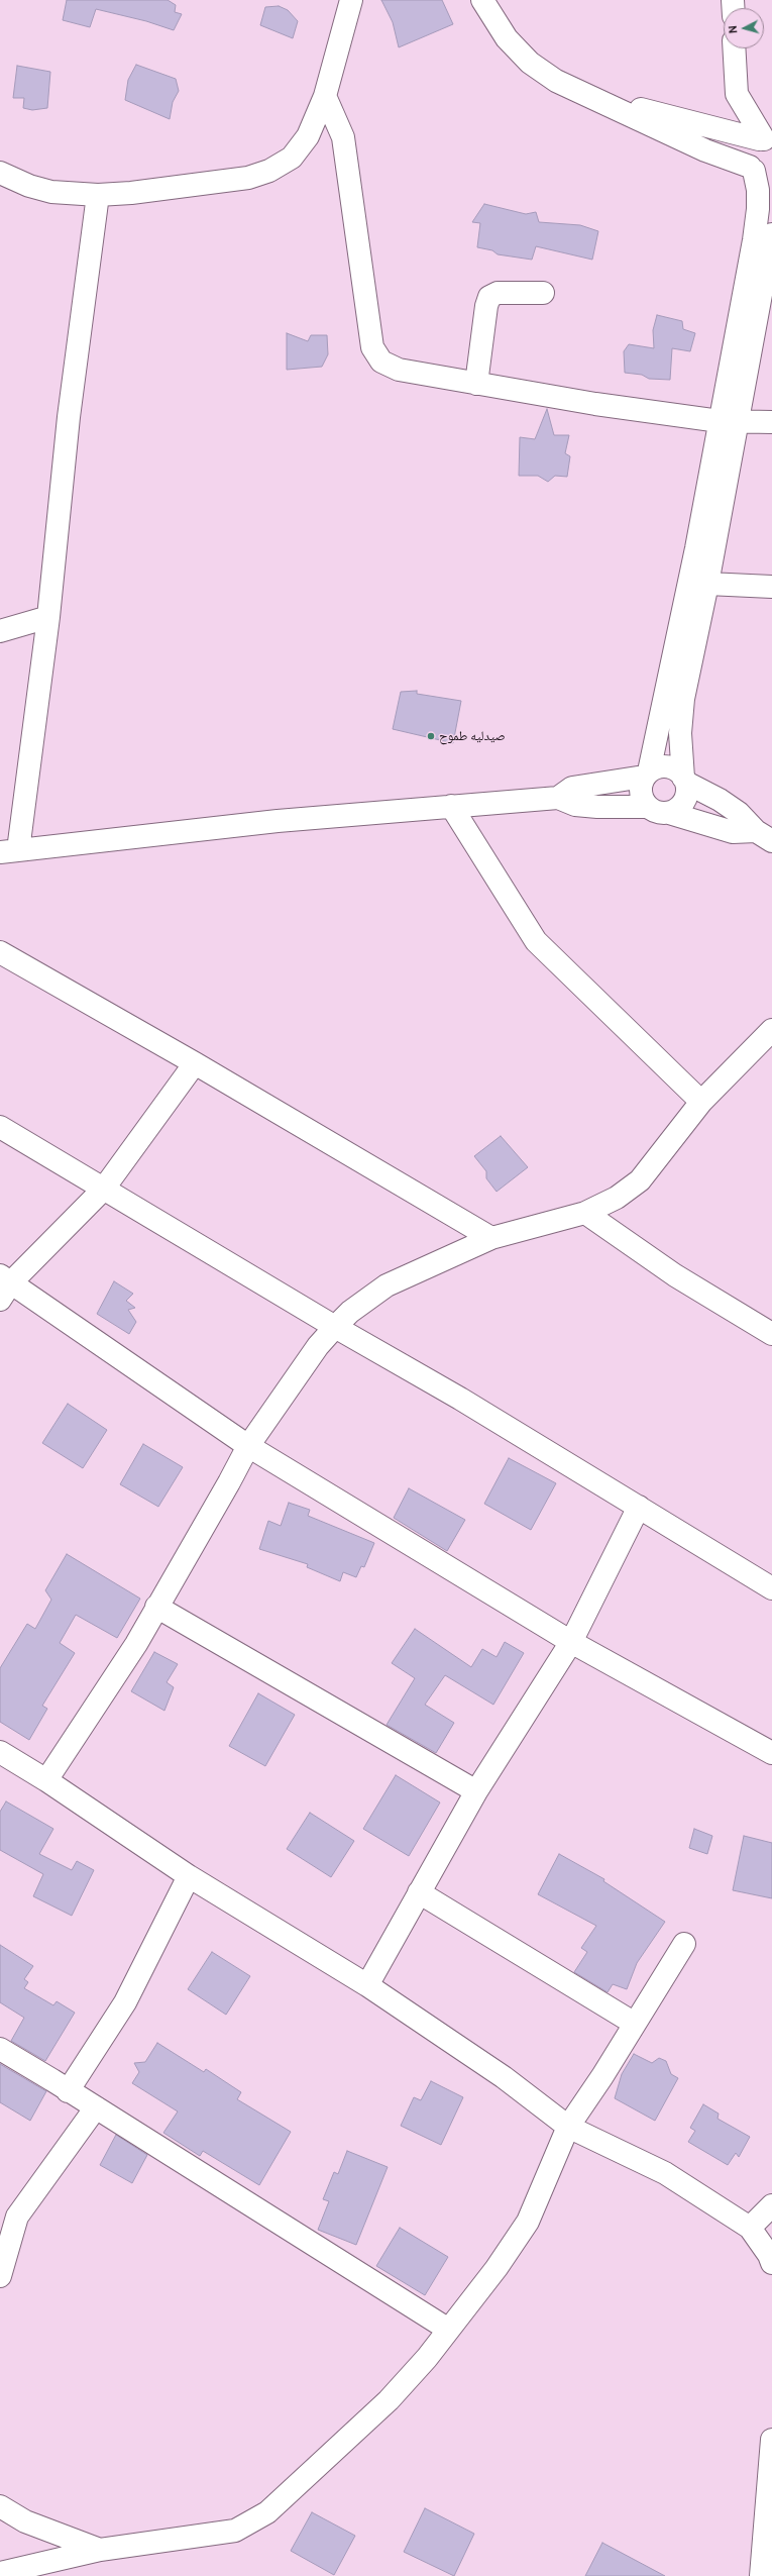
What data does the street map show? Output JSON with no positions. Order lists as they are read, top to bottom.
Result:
{
  "places": ["صيدليه طموح"],
  "north": "left"
}
